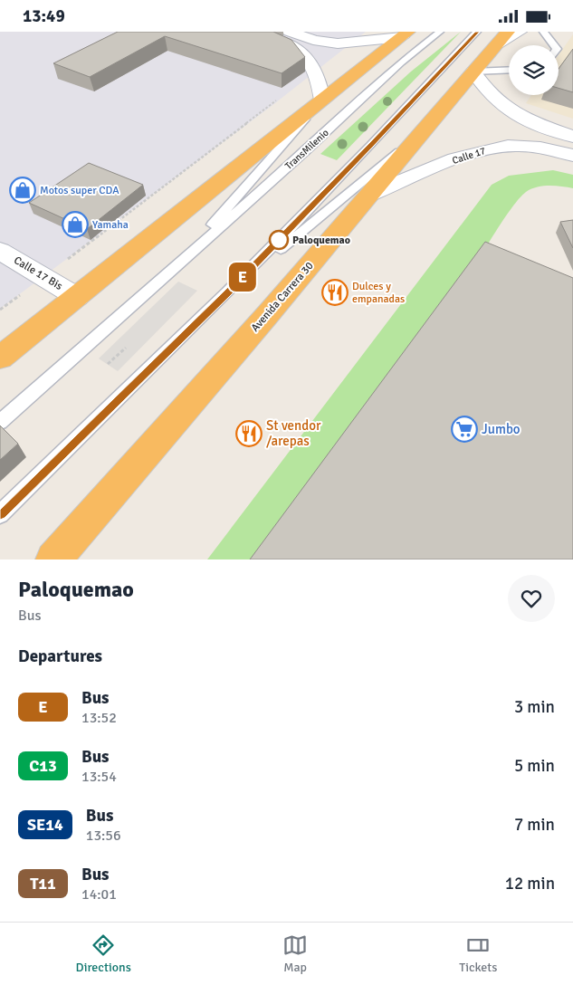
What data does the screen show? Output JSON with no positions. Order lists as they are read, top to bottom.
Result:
{
  "streets": {
    "highway": ["Avenida Carrera 30"],
    "street": ["Calle 17", "Calle 17 Bis"],
    "lane": ["TransMilenio"]
  },
  "crossings": [
    ["Calle 17", "Avenida Carrera 30"]
  ],
  "places": {
    "shop": ["Motos super CDA", "Yamaha"],
    "other": ["Paloquemao"],
    "restaurant": ["Dulces y empanadas", "St vendor /arepas"],
    "supermarket": ["Jumbo"]
  },
  "lines": ["bus line E"],
  "page": {
    "status": "13:49",
    "on_map": "E",
    "heading": [
      ["Paloquemao", "Bus"],
      "Departures"
    ],
    "list": [
      {
        "mark": "E",
        "name": "Bus",
        "note": "13:52",
        "value": "3 min"
      },
      {
        "mark": "C13",
        "name": "Bus",
        "note": "13:54",
        "value": "5 min"
      },
      {
        "mark": "SE14",
        "name": "Bus",
        "note": "13:56",
        "value": "7 min"
      },
      {
        "mark": "T11",
        "name": "Bus",
        "note": "14:01",
        "value": "12 min"
      }
    ],
    "tabs": ["Directions", "Map", "Tickets"]
  }
}
